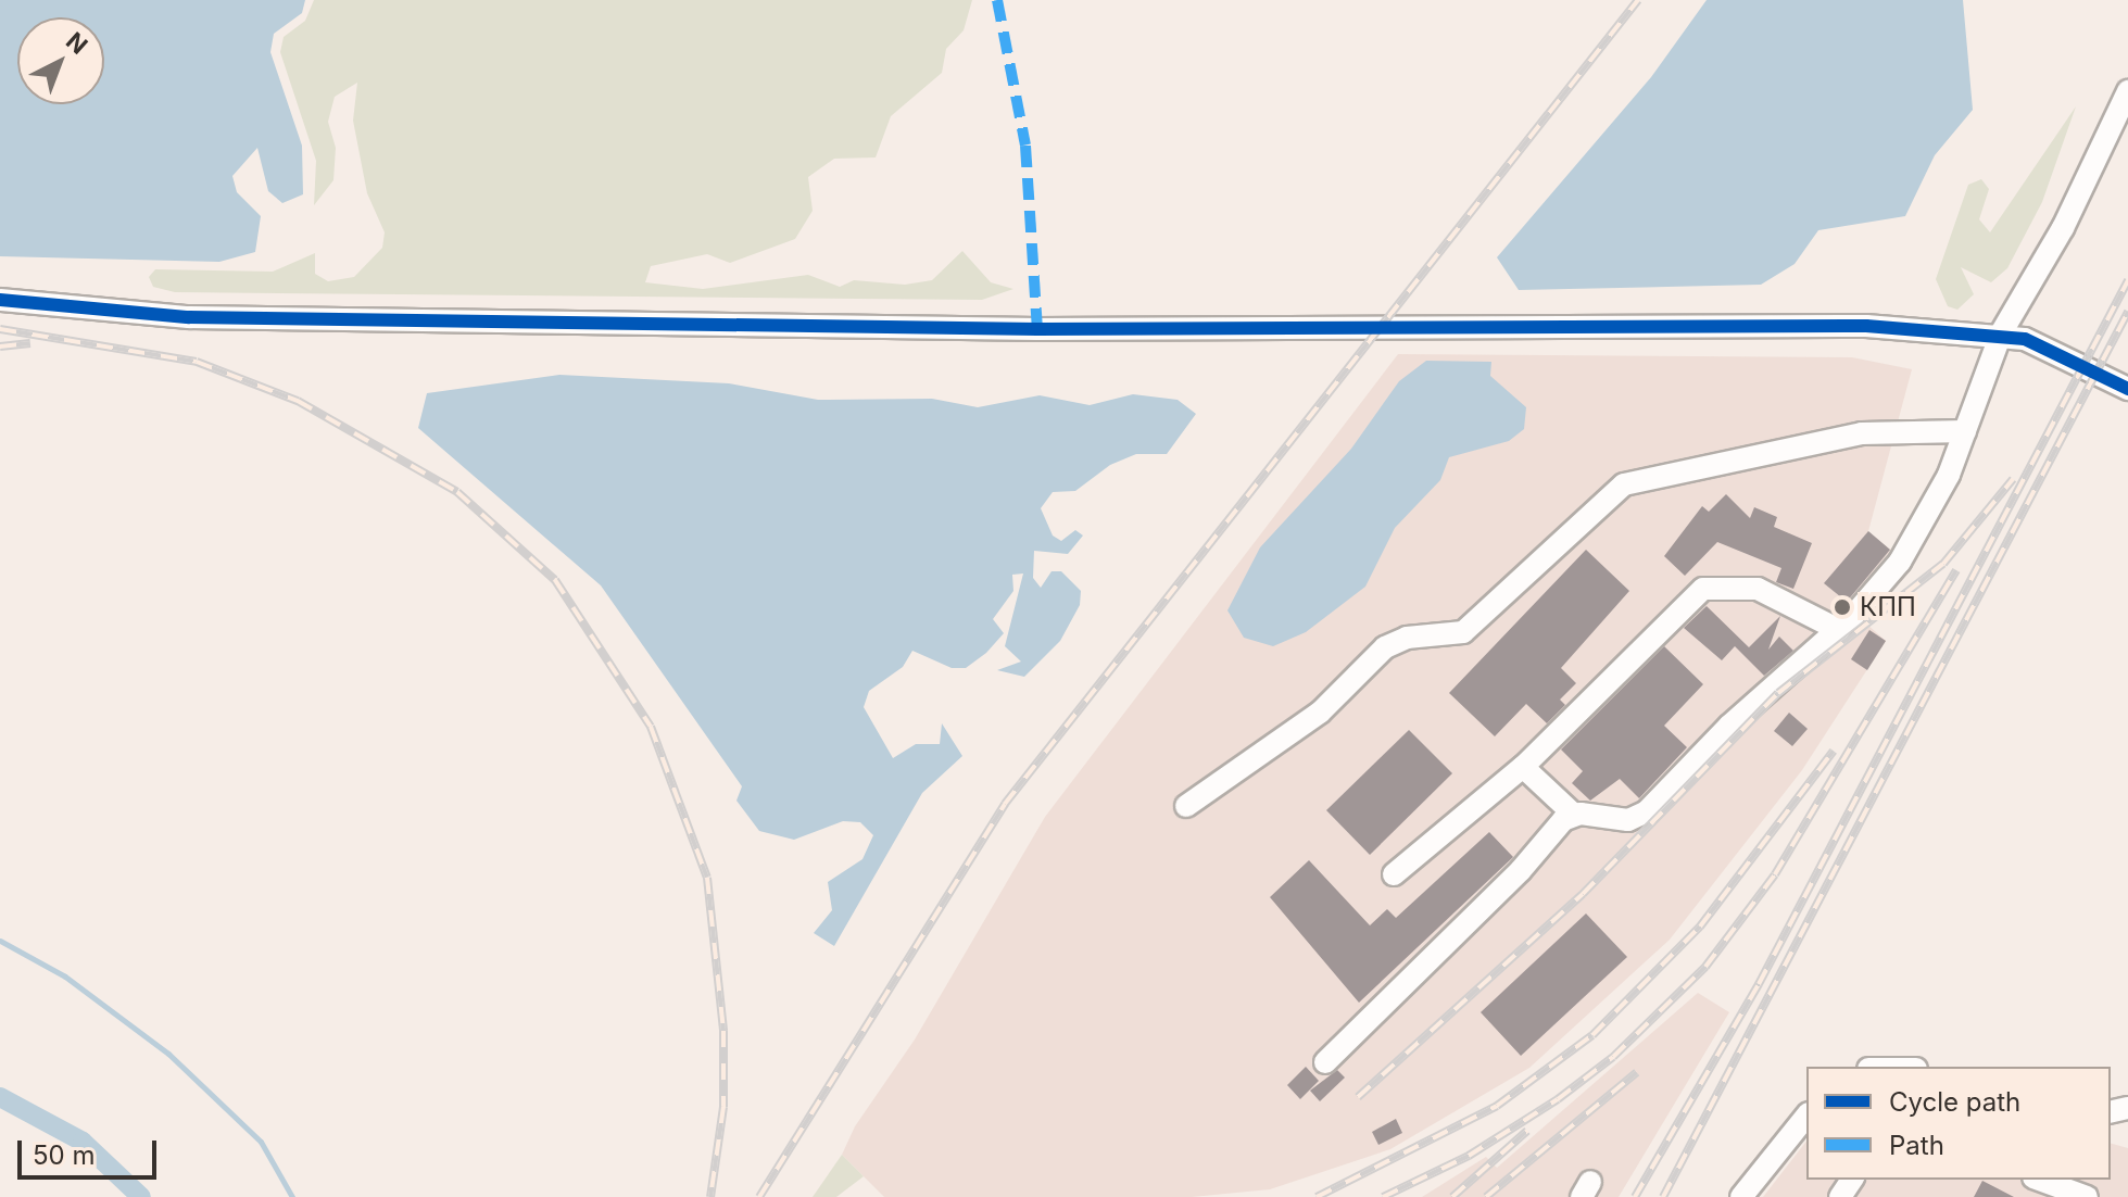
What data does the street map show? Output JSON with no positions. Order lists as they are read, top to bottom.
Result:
{
  "places": ["КПП"],
  "legend": ["Cycle path", "Path"],
  "scale_bar": "50 m",
  "north": "top right"
}
